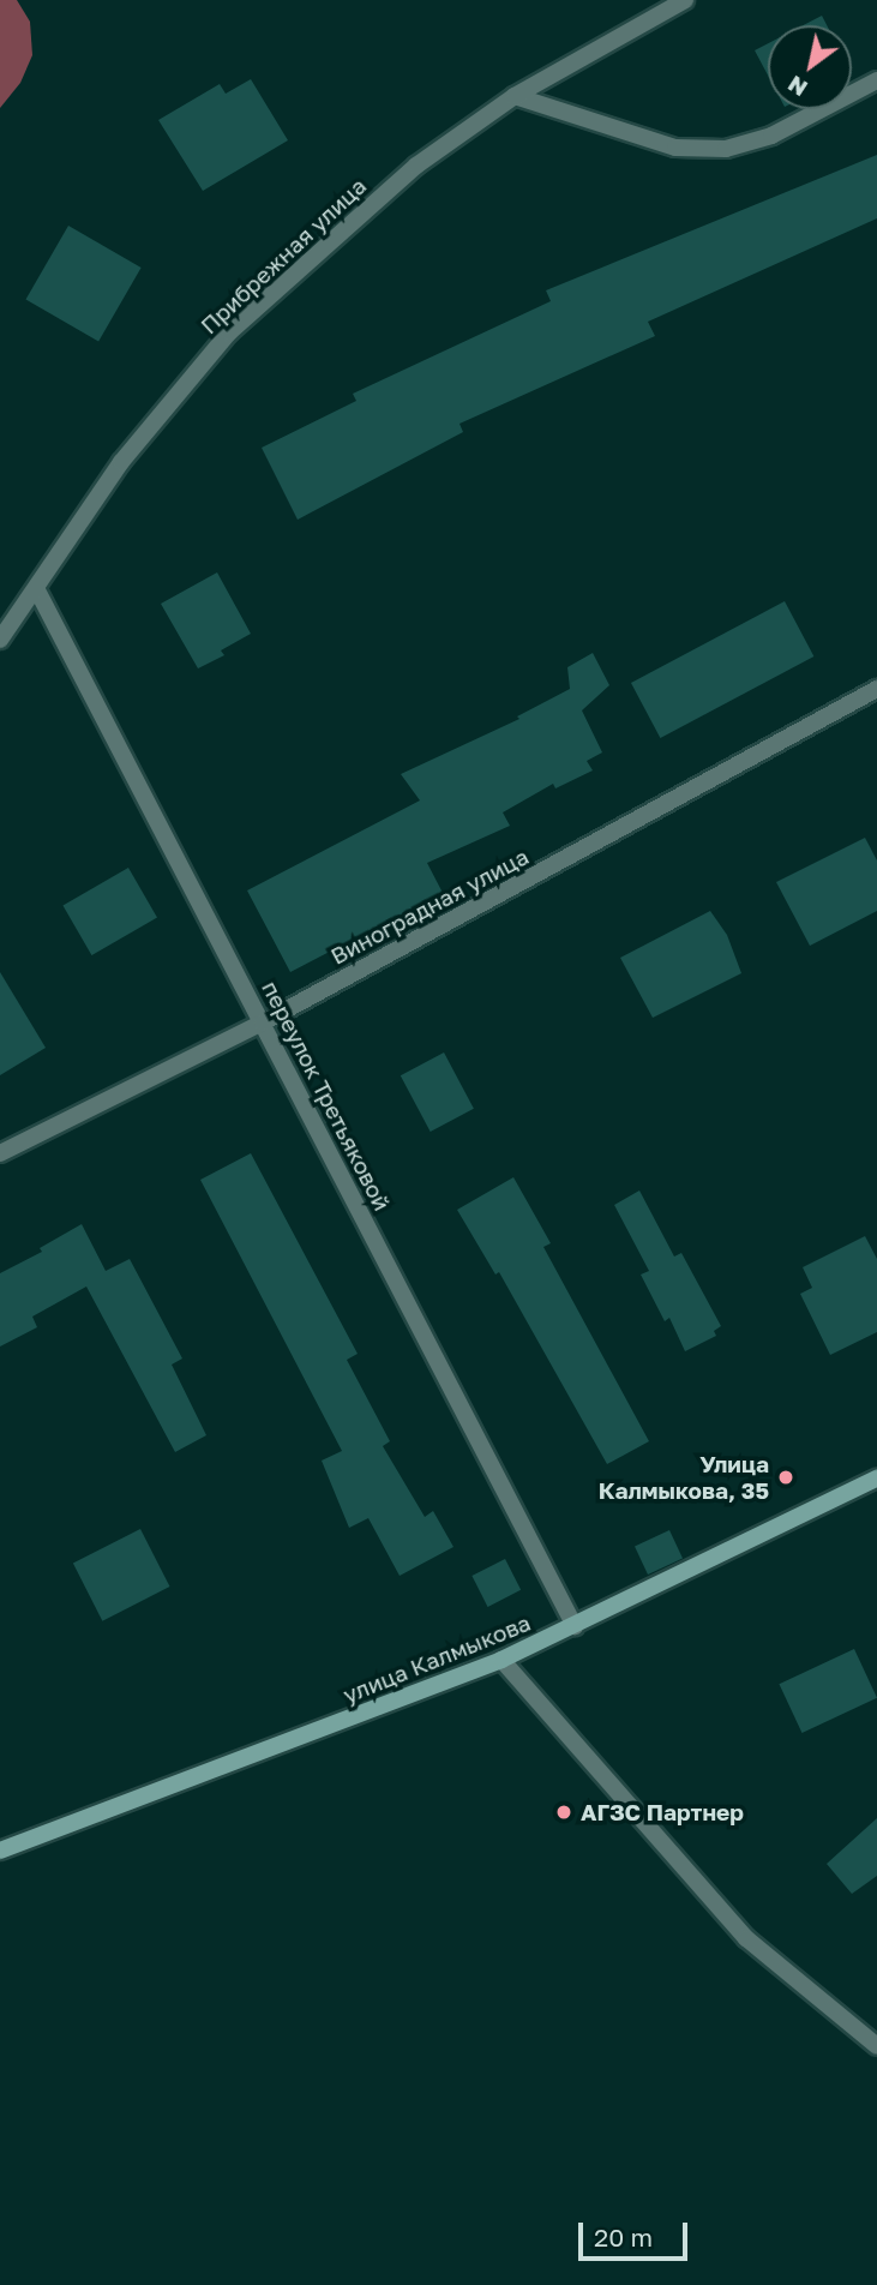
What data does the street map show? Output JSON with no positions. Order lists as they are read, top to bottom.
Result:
{
  "streets": {
    "main road": ["улица Калмыкова"],
    "street": ["Прибрежная улица", "Виноградная улица", "переулок Третьяковой"]
  },
  "crossings": [
    ["Прибрежная улица", "переулок Третьяковой"],
    ["Виноградная улица", "переулок Третьяковой"],
    ["переулок Третьяковой", "улица Калмыкова"]
  ],
  "places": ["Улица Калмыкова, 35", "АГЗС Партнер"],
  "scale_bar": "20 m",
  "north": "bottom left"
}
